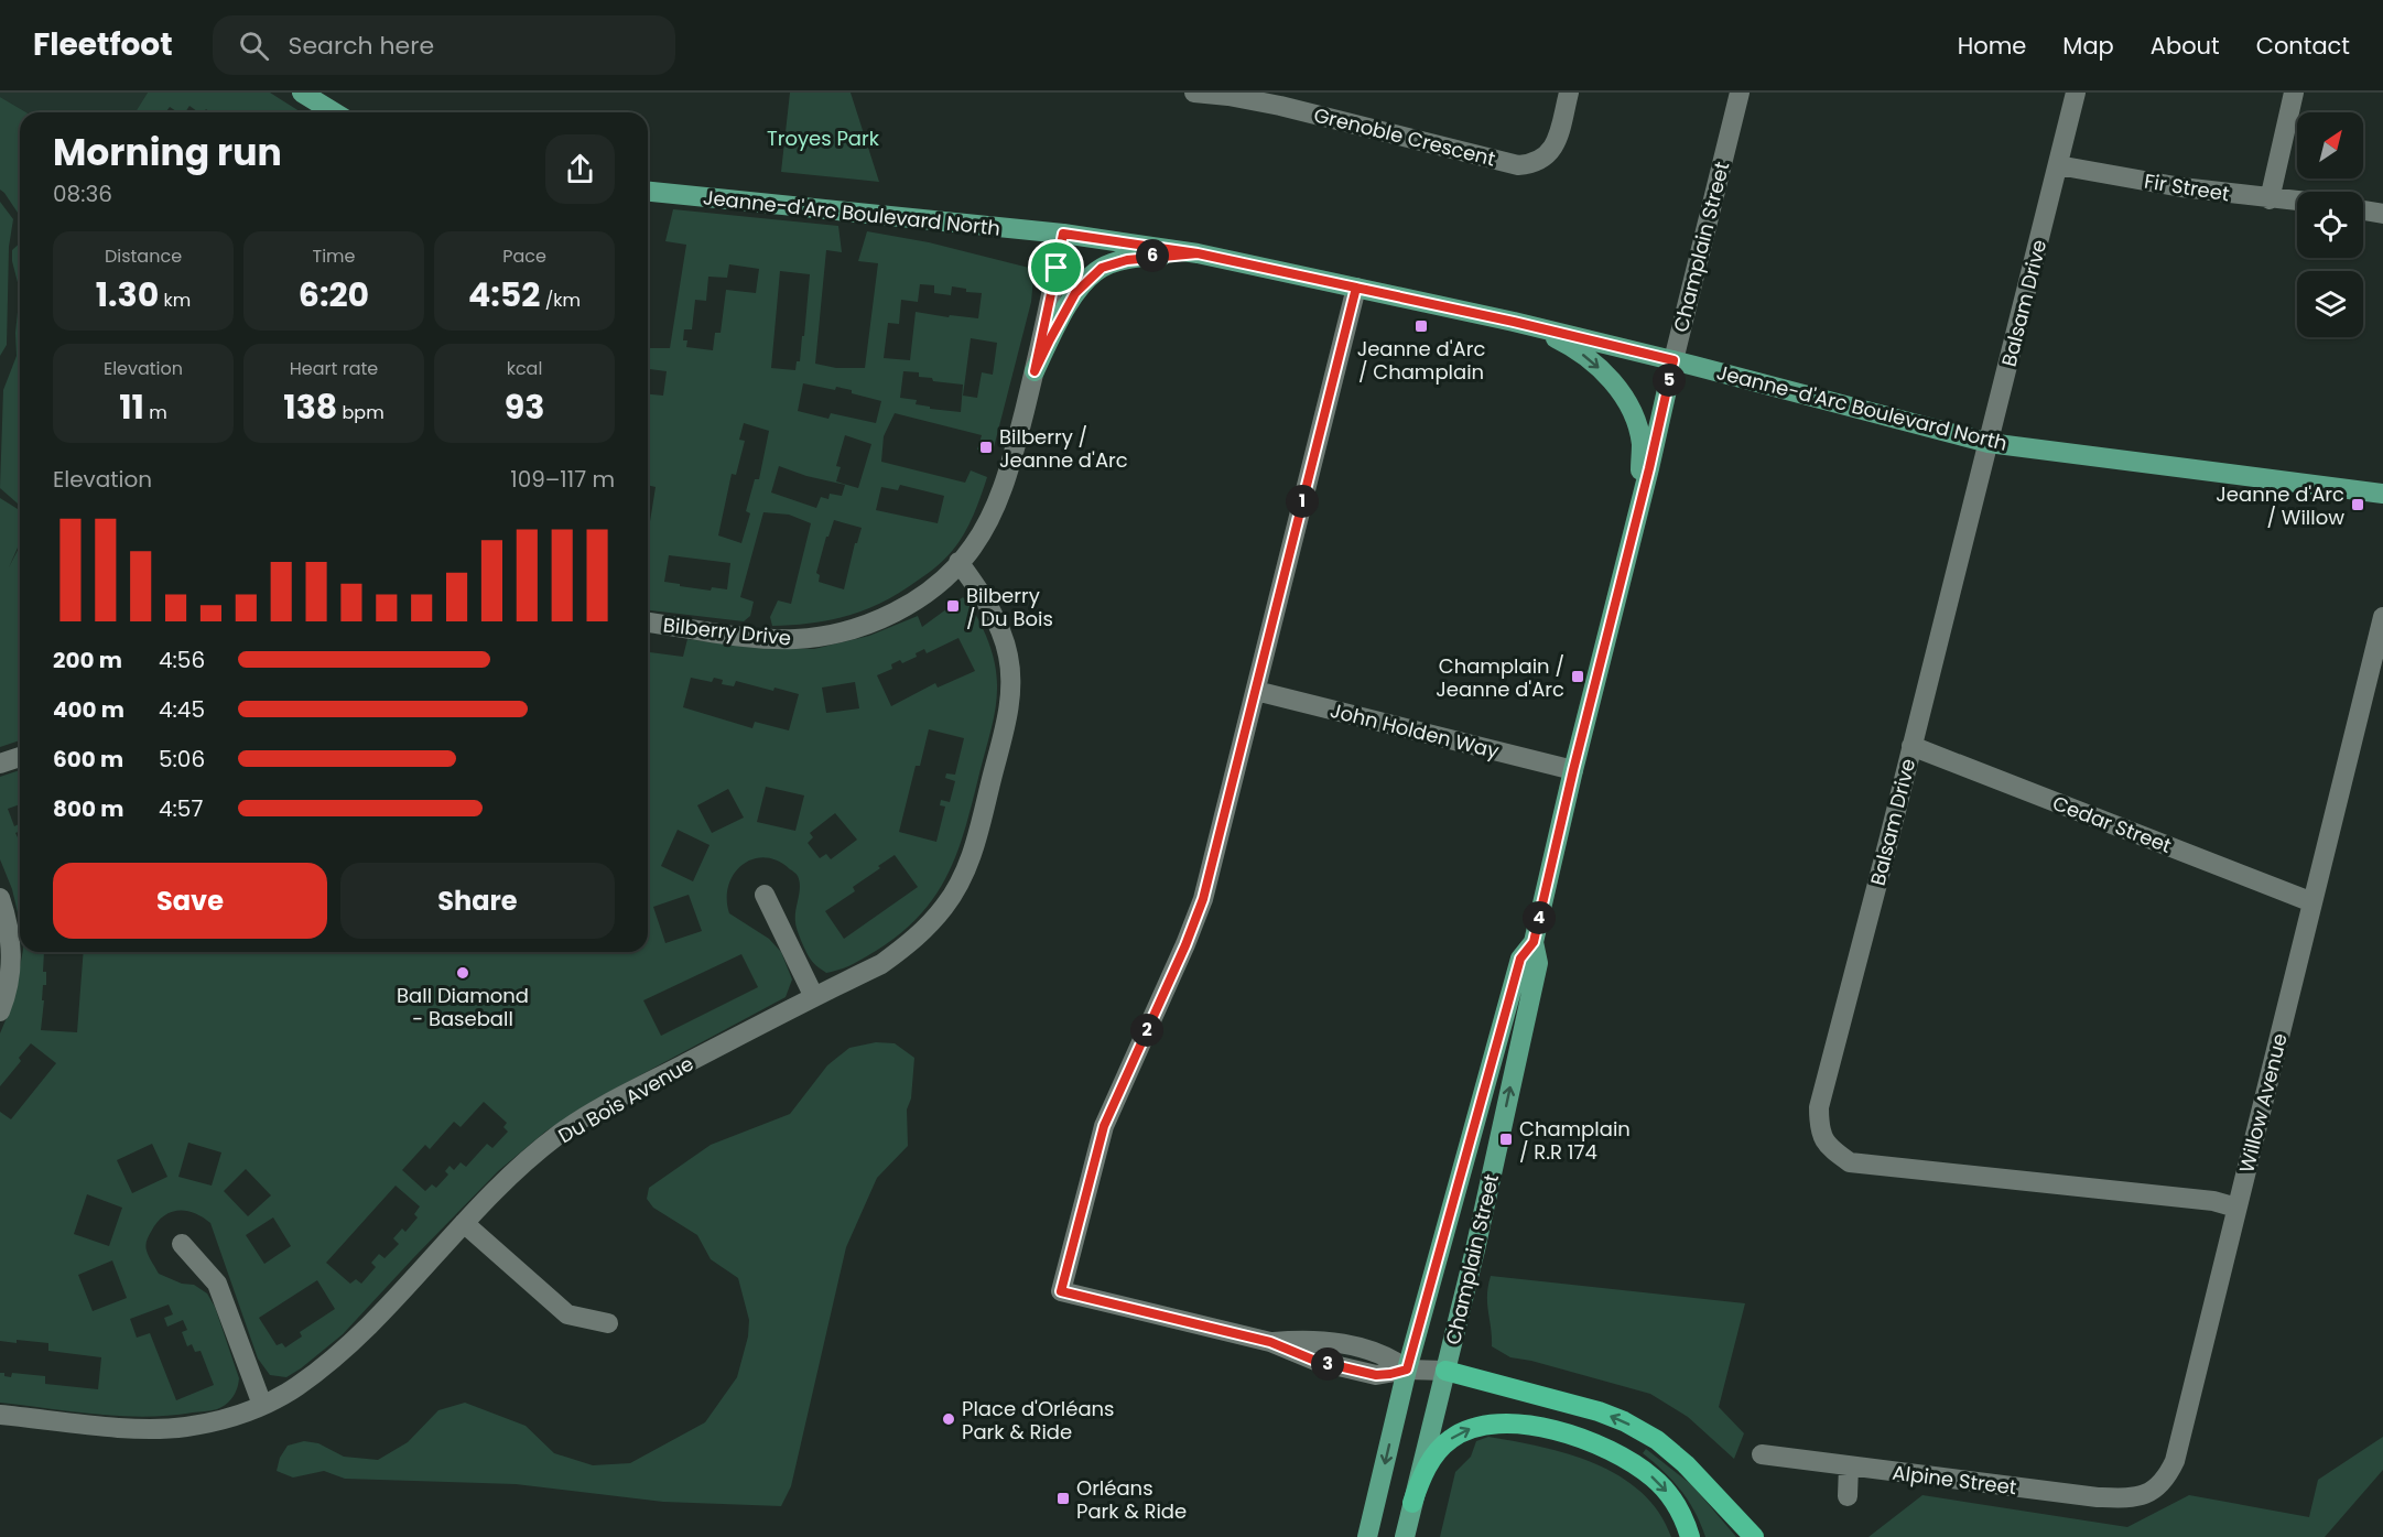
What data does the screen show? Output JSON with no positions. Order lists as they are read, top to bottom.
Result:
{
  "streets": {
    "main road": ["Jeanne-d'Arc Boulevard North", "Champlain Street"],
    "street": [
      "Grenoble Crescent",
      "Fir Street",
      "Balsam Drive",
      "Bilberry Drive",
      "John Holden Way",
      "Cedar Street",
      "Du Bois Avenue",
      "Willow Avenue",
      "Alpine Street"
    ]
  },
  "crossings": [
    ["Fir Street", "Balsam Drive"],
    ["Jeanne-d'Arc Boulevard North", "Champlain Street"],
    ["Jeanne-d'Arc Boulevard North", "Balsam Drive"],
    ["Jeanne-d'Arc Boulevard North", "Bilberry Drive"],
    ["Champlain Street", "John Holden Way"],
    ["Balsam Drive", "Cedar Street"],
    ["Balsam Drive", "Willow Avenue"],
    ["Bilberry Drive", "Du Bois Avenue"],
    ["Cedar Street", "Willow Avenue"],
    ["Willow Avenue", "Alpine Street"]
  ],
  "parks": ["Troyes Park"],
  "places": {
    "transit": [
      "Jeanne d'Arc / Champlain",
      "Bilberry / Jeanne d'Arc",
      "Jeanne d'Arc / Willow",
      "Bilberry / Du Bois",
      "Champlain / Jeanne d'Arc",
      "Champlain / R.R 174",
      "Orléans Park & Ride"
    ],
    "other": ["Ball Diamond - Baseball", "Place d'Orléans Park & Ride"]
  },
  "north": "top right",
  "page": {
    "header": "Fleetfoot",
    "search": "Search here",
    "nav": [
      "Home",
      "Map",
      "About",
      "Contact"
    ],
    "heading": ["Morning run", "08:36"],
    "stats": [
      ["Distance", "1.30 km"],
      ["Time", "6:20"],
      ["Pace", "4:52 /km"],
      ["Elevation", "11 m"],
      ["Heart rate", "138 bpm"],
      ["kcal", "93"]
    ],
    "pins": [
      "6",
      "5",
      "1",
      "4",
      "2",
      "3"
    ],
    "chart": ["Elevation", "109–117 m"],
    "list": [
      {
        "name": "200 m",
        "note": "4:56"
      },
      {
        "name": "400 m",
        "note": "4:45"
      },
      {
        "name": "600 m",
        "note": "5:06"
      },
      {
        "name": "800 m",
        "note": "4:57"
      }
    ],
    "buttons": ["Save", "Share"]
  }
}
